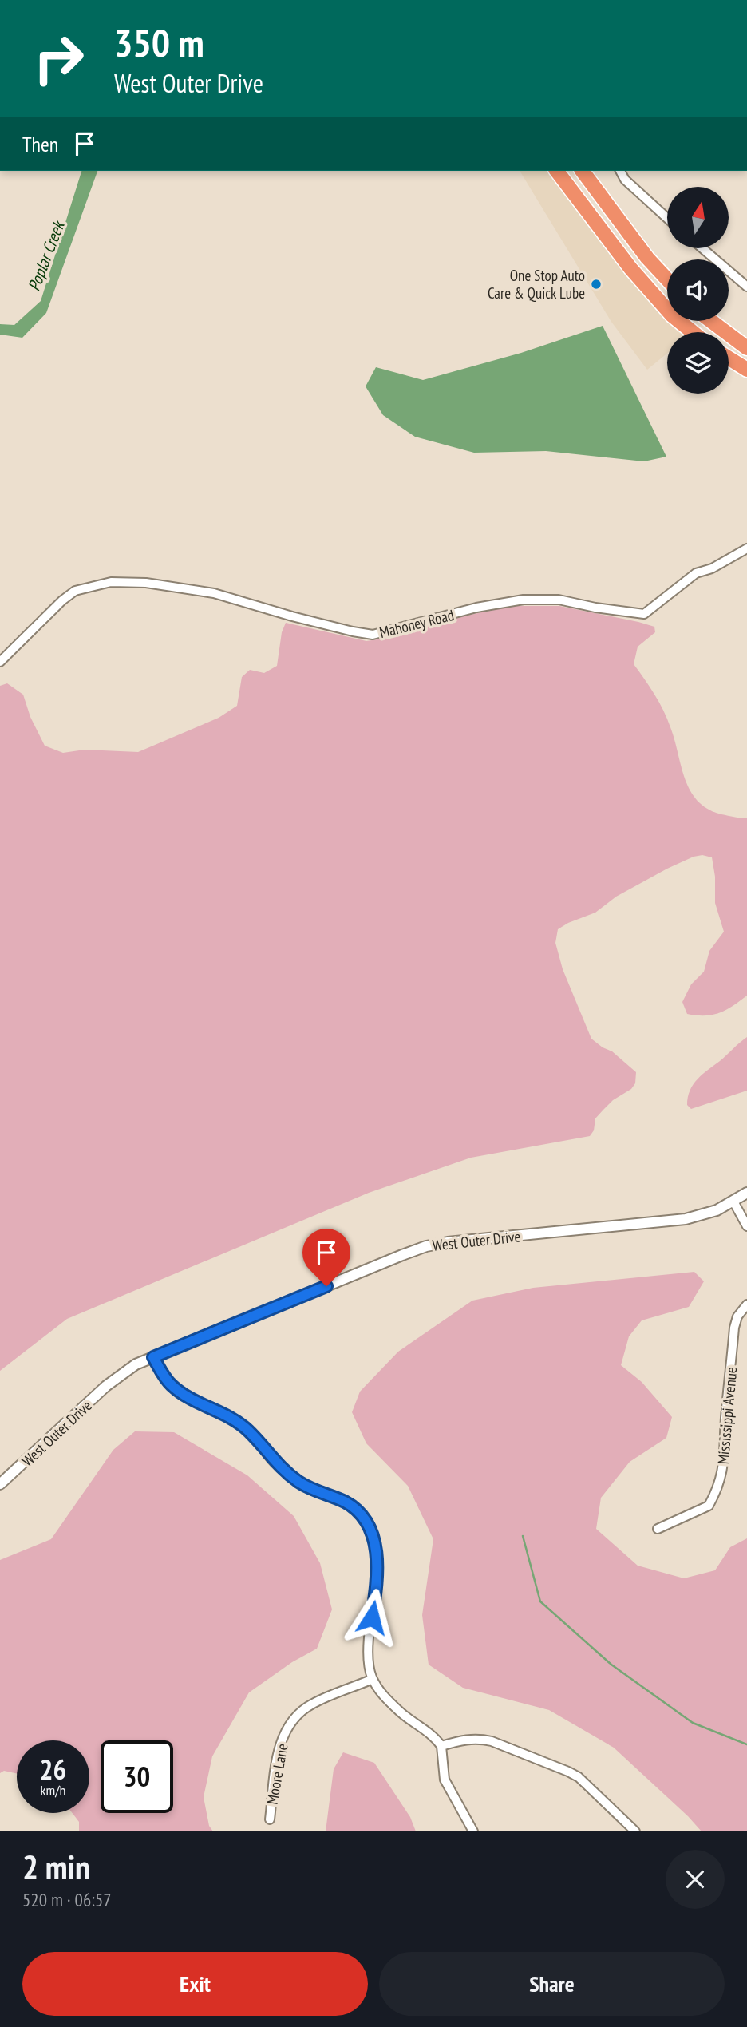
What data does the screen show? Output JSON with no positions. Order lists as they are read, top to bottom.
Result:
{
  "streets": {
    "street": [
      "Mahoney Road",
      "West Outer Drive",
      "Mississippi Avenue",
      "Moore Lane"
    ]
  },
  "water": ["Poplar Creek"],
  "places": ["One Stop Auto Care & Quick Lube"],
  "north": "top",
  "page": {
    "turn": ["350 m", "West Outer Drive"],
    "then": "Then",
    "speed": "26 km/h",
    "limit": "30",
    "heading": ["2 min", "520 m · 06:57"],
    "buttons": ["Exit", "Share"]
  }
}
